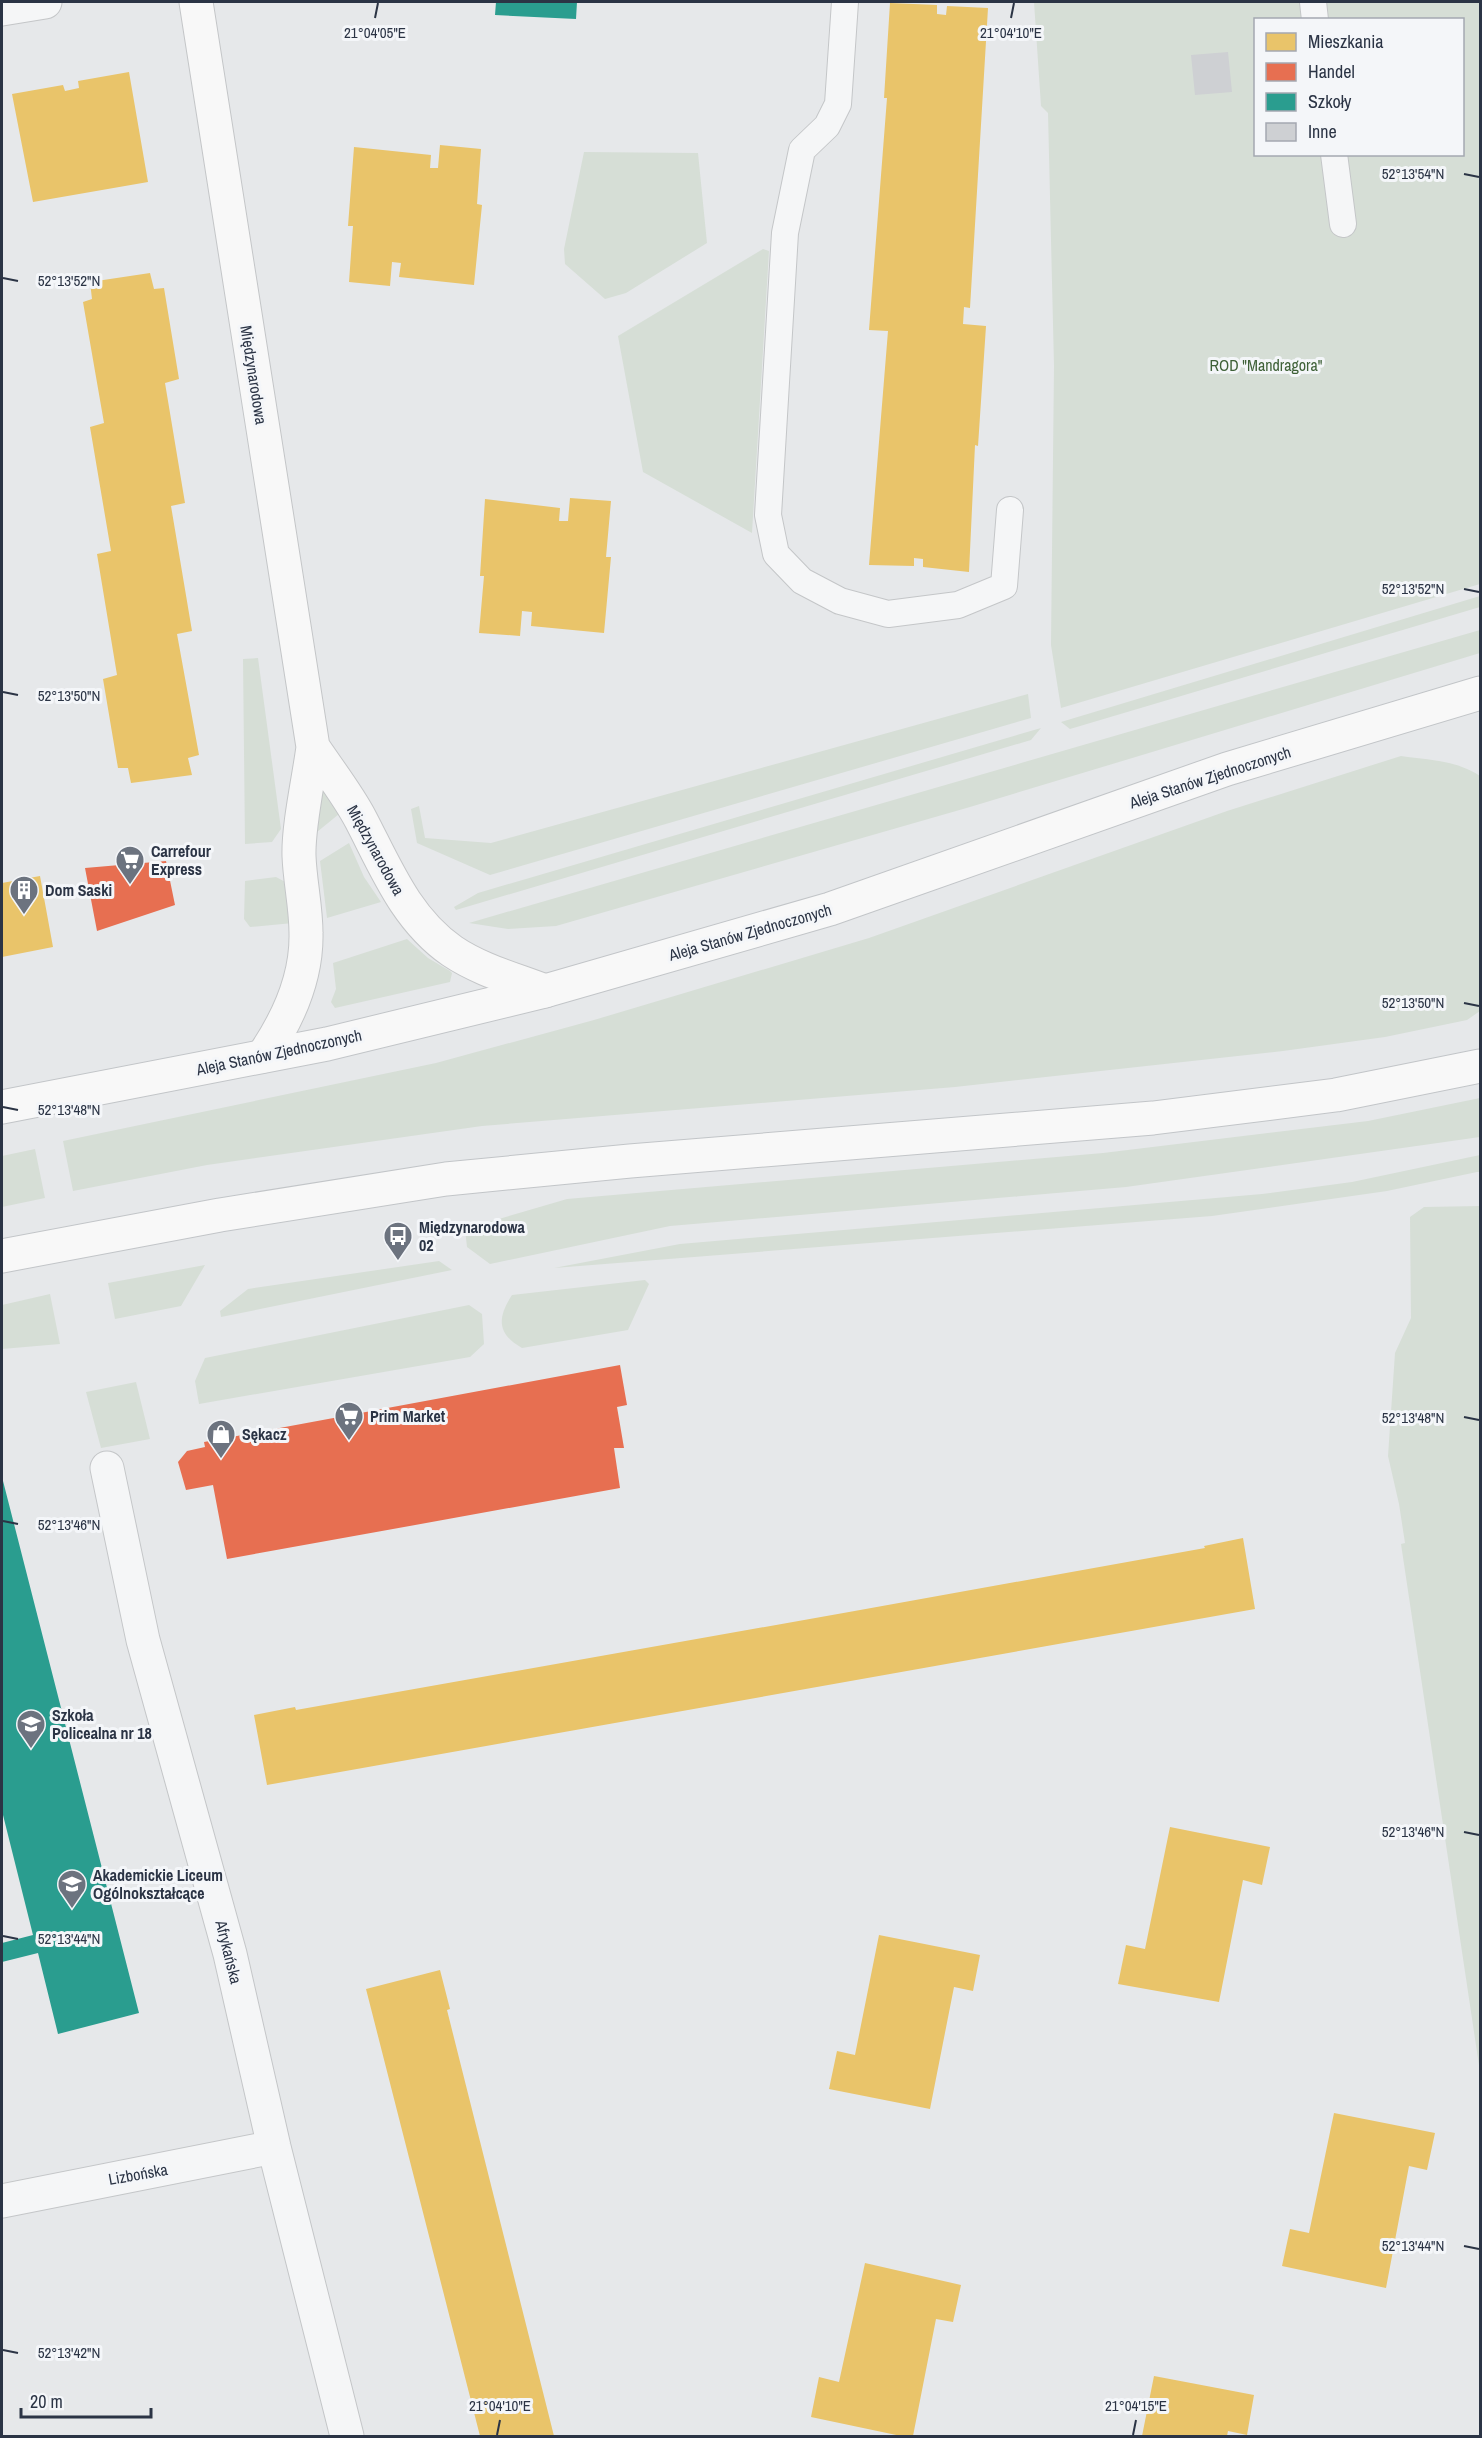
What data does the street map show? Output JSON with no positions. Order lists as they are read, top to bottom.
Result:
{
  "streets": {
    "main road": ["Międzynarodowa", "Aleja Stanów Zjednoczonych"],
    "street": ["Afrykańska", "Lizbońska"]
  },
  "crossings": [
    ["Międzynarodowa", "Aleja Stanów Zjednoczonych"],
    ["Afrykańska", "Lizbońska"]
  ],
  "parks": ["ROD \"Mandragora\""],
  "places": {
    "supermarket": ["Carrefour Express", "Prim Market"],
    "building": ["Dom Saski"],
    "bus stop": ["Międzynarodowa 02"],
    "shop": ["Sękacz"],
    "school or university": ["Szkoła Policealna nr 18", "Akademickie Liceum Ogólnokształcące"]
  },
  "legend": [
    "Mieszkania",
    "Handel",
    "Szkoły",
    "Inne"
  ],
  "scale_bar": "20 m",
  "coordinates": [
    "21°04'05\"E",
    "21°04'10\"E",
    "52°13'54\"N",
    "52°13'52\"N",
    "52°13'50\"N",
    "52°13'48\"N",
    "52°13'46\"N",
    "52°13'44\"N",
    "52°13'42\"N",
    "21°04'15\"E"
  ]
}
